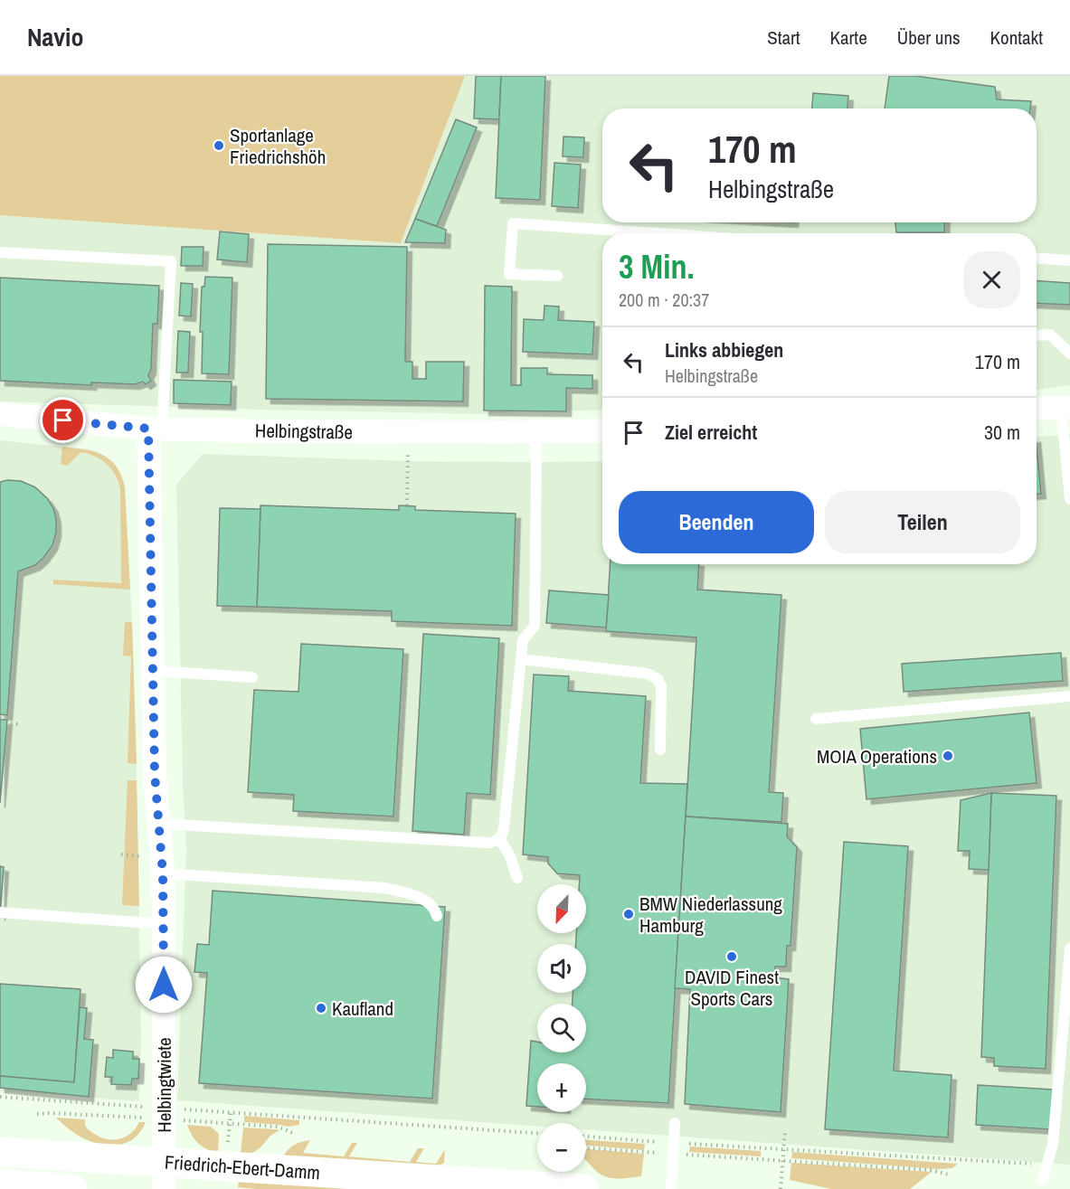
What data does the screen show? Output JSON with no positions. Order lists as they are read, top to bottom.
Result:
{
  "streets": {
    "main road": ["Friedrich-Ebert-Damm"],
    "street": ["Helbingstraße", "Helbingtwiete"]
  },
  "crossings": [
    ["Helbingstraße", "Helbingtwiete"],
    ["Helbingtwiete", "Friedrich-Ebert-Damm"]
  ],
  "places": [
    "Sportanlage Friedrichshöh",
    "MOIA Operations",
    "BMW Niederlassung Hamburg",
    "DAVID Finest Sports Cars",
    "Kaufland"
  ],
  "north": "bottom left",
  "page": {
    "header": "Navio",
    "nav": [
      "Start",
      "Karte",
      "Über uns",
      "Kontakt"
    ],
    "turn": ["170 m", "Helbingstraße"],
    "heading": ["3 Min.", "200 m · 20:37"],
    "list": [
      {
        "name": "Links abbiegen",
        "note": "Helbingstraße",
        "value": "170 m"
      },
      {
        "name": "Ziel erreicht",
        "value": "30 m"
      }
    ],
    "buttons": ["Beenden", "Teilen"],
    "map_buttons": ["+", "−"]
  }
}
